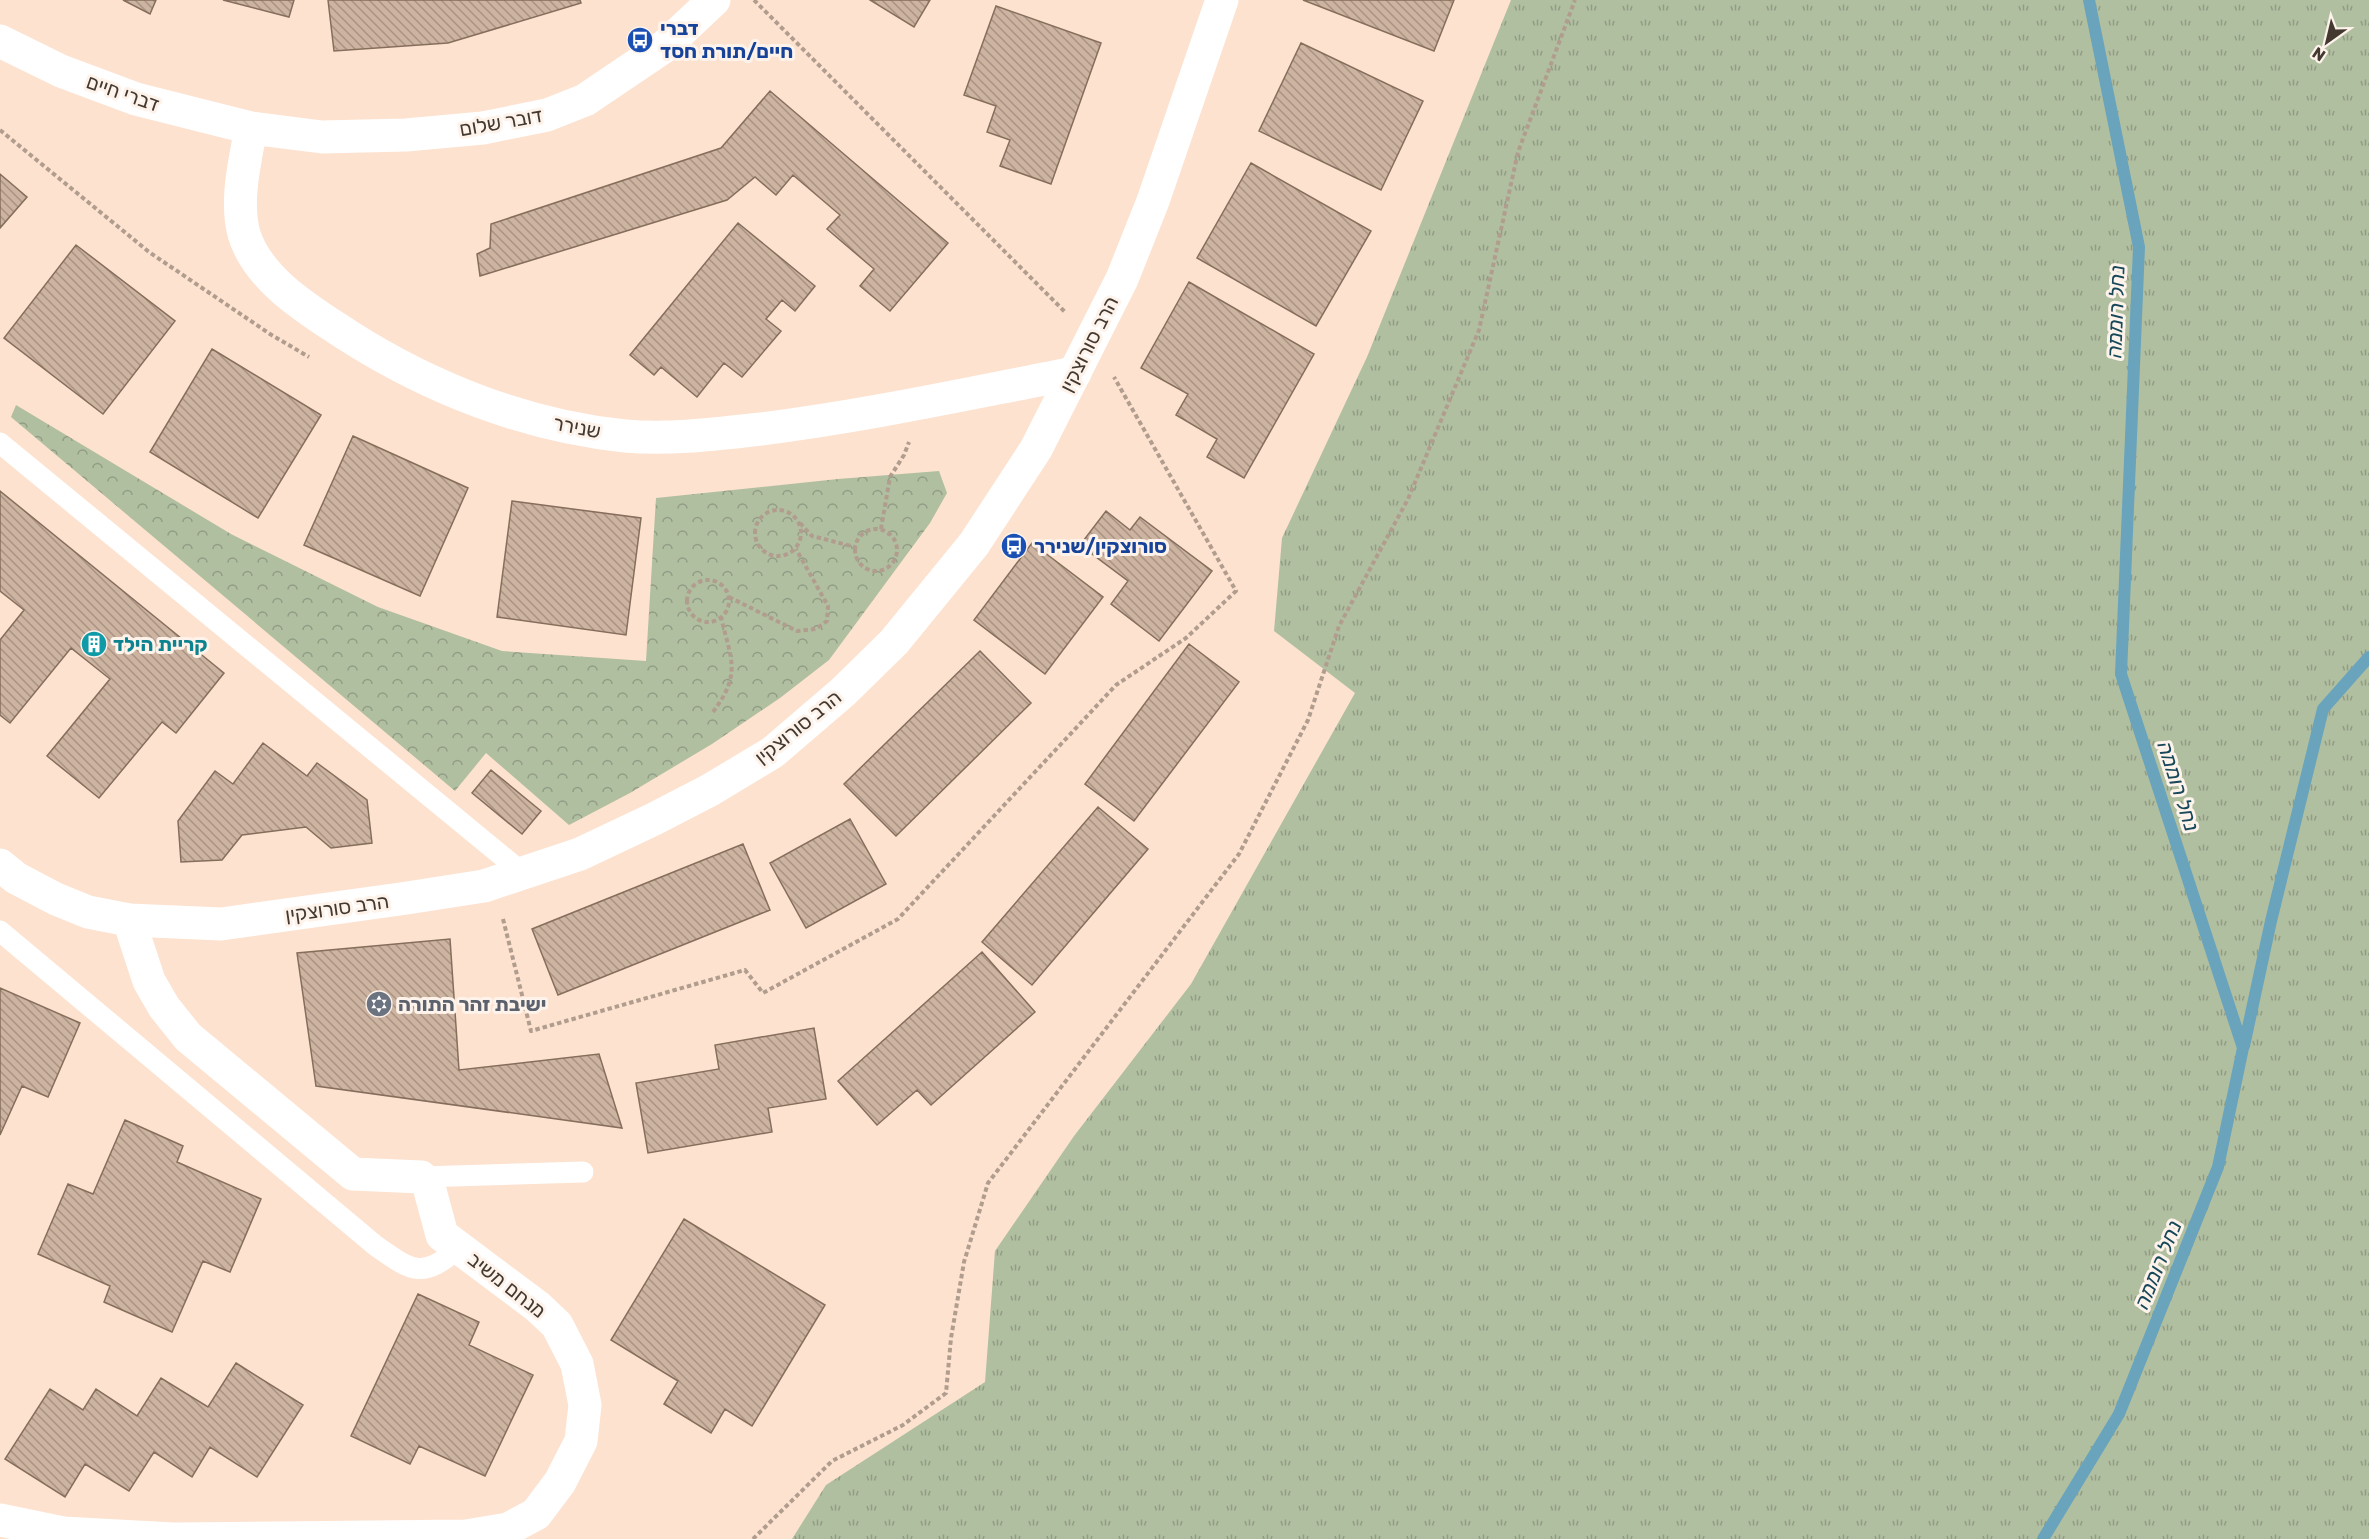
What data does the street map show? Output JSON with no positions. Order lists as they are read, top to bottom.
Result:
{
  "streets": {
    "street": [
      "דברי חיים",
      "דובר שלום",
      "הרב סורוצקין",
      "שנירר",
      "מנחם משיב"
    ]
  },
  "crossings": [
    ["דברי חיים", "דובר שלום"],
    ["דברי חיים", "שנירר"],
    ["דובר שלום", "שנירר"],
    ["הרב סורוצקין", "שנירר"]
  ],
  "water": ["נחל רוממה"],
  "places": {
    "bus stop": ["דברי חיים/תורת חסד", "סורוצקין/שנירר"],
    "building": ["קריית הילד"],
    "synagogue": ["ישיבת זהר התורה"]
  },
  "north": "bottom left"
}
